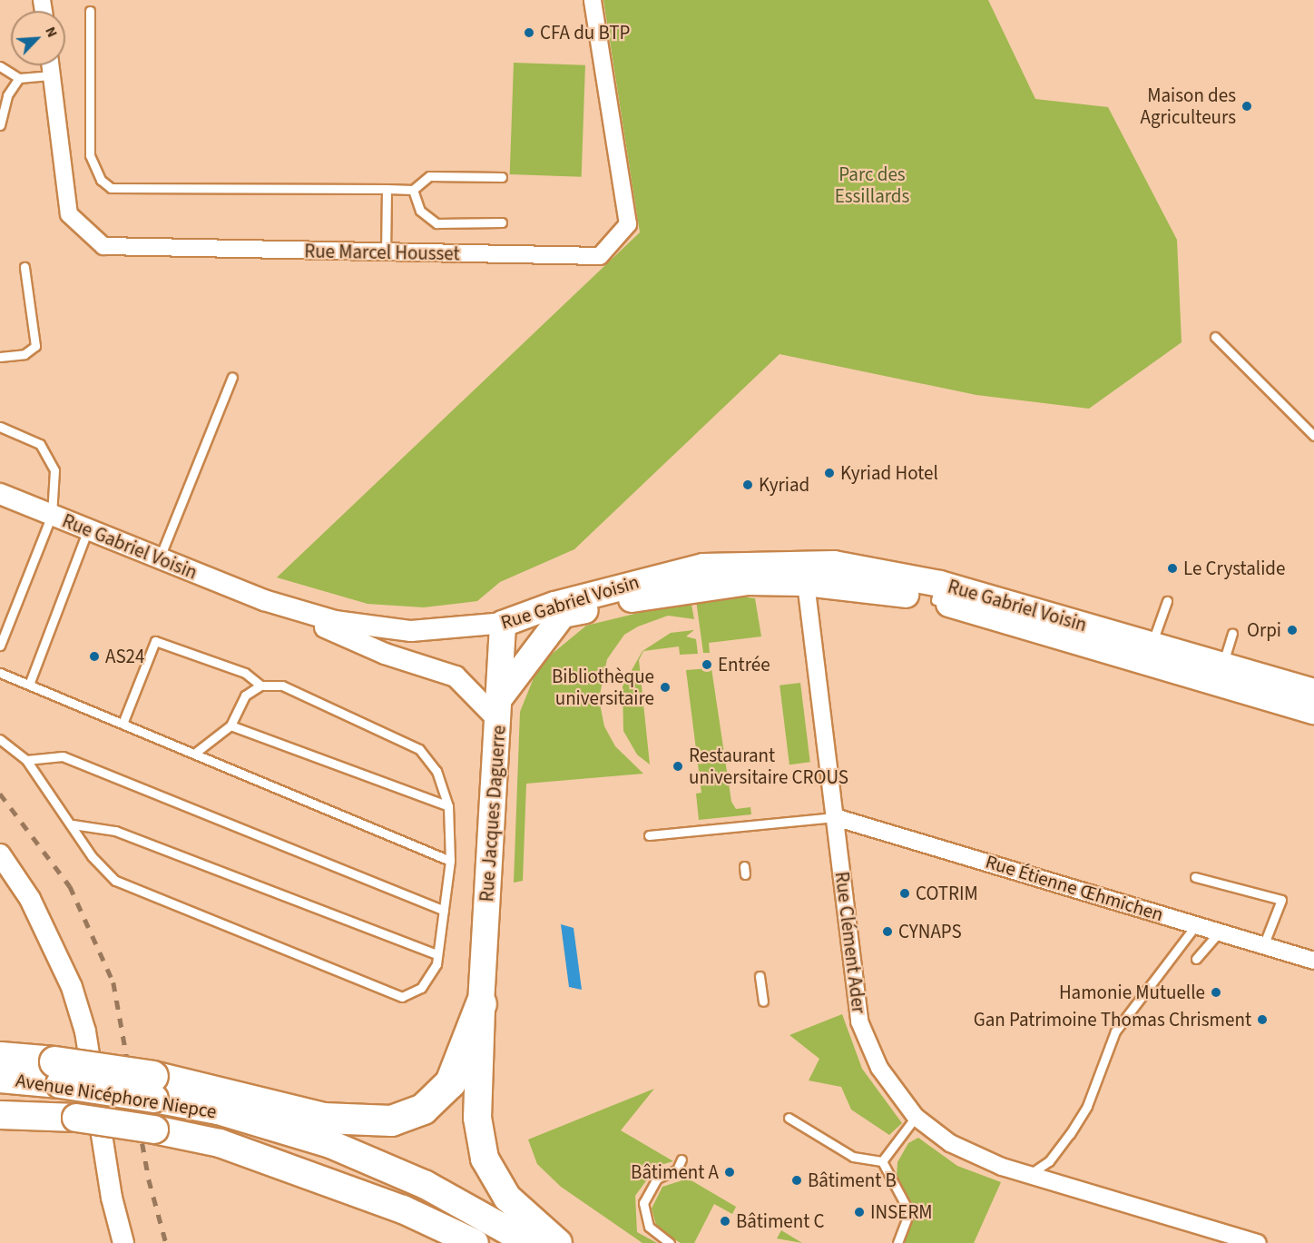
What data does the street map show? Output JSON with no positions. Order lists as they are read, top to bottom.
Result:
{
  "streets": {
    "highway": ["Avenue Nicéphore Niepce"],
    "main road": ["Rue Gabriel Voisin", "Rue Jacques Daguerre"],
    "street": ["Rue Marcel Housset", "Rue Étienne Œhmichen", "Rue Clément Ader"]
  },
  "crossings": [
    ["Rue Gabriel Voisin", "Rue Jacques Daguerre"],
    ["Rue Gabriel Voisin", "Rue Clément Ader"],
    ["Rue Étienne Œhmichen", "Rue Clément Ader"]
  ],
  "parks": ["Parc des Essillards"],
  "places": [
    "CFA du BTP",
    "Maison des Agriculteurs",
    "Kyriad Hotel",
    "Kyriad",
    "Le Crystalide",
    "Orpi",
    "AS24",
    "Entrée",
    "Bibliothèque universitaire",
    "Restaurant universitaire CROUS",
    "COTRIM",
    "CYNAPS",
    "Hamonie Mutuelle",
    "Gan Patrimoine Thomas Chrisment",
    "Bâtiment A",
    "Bâtiment B",
    "INSERM",
    "Bâtiment C"
  ],
  "north": "top right"
}
